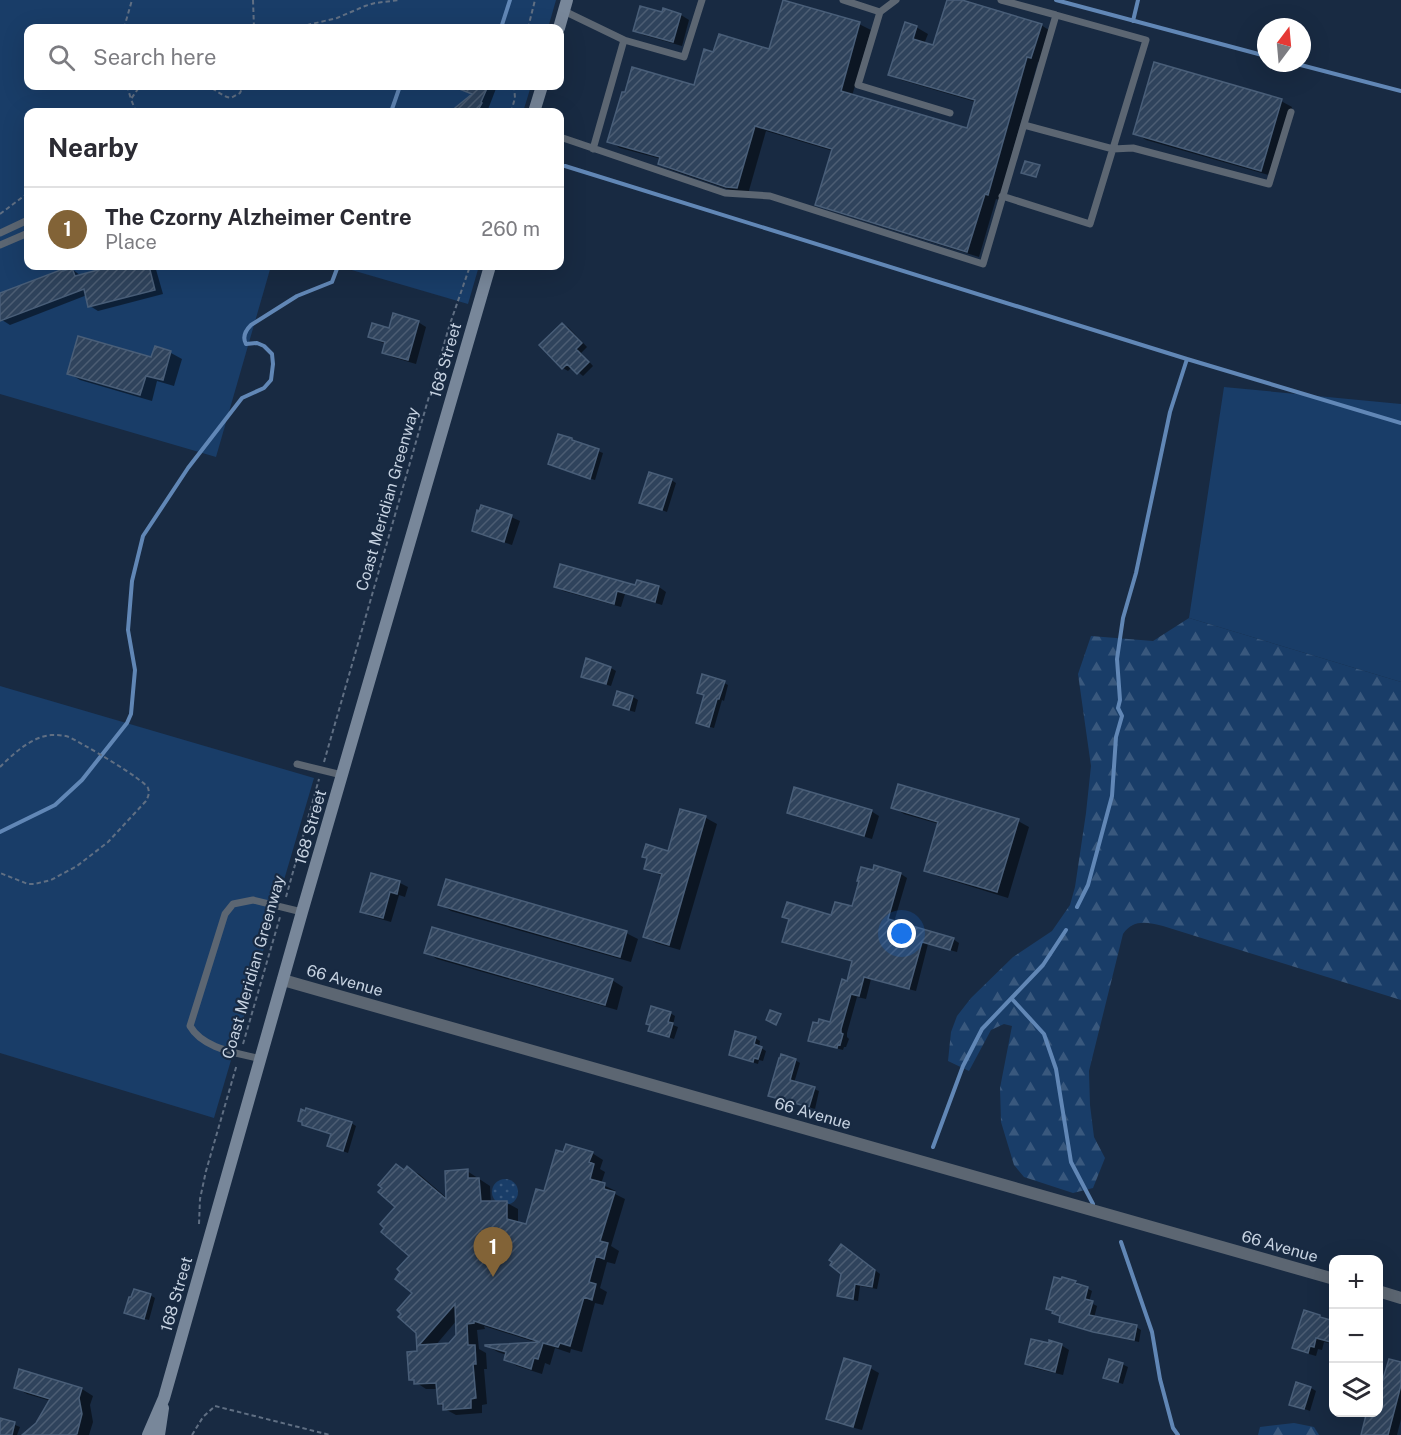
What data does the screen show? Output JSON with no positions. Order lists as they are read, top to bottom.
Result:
{
  "streets": {
    "main road": ["168 Street"],
    "street": ["66 Avenue"],
    "path": ["Coast Meridian Greenway"]
  },
  "crossings": [
    ["168 Street", "66 Avenue"]
  ],
  "north": "top",
  "page": {
    "search": "Search here",
    "heading": "Nearby",
    "list": [
      {
        "mark": "1",
        "name": "The Czorny Alzheimer Centre",
        "note": "Place",
        "value": "260 m"
      }
    ],
    "pins": "1",
    "map_buttons": ["+", "−"]
  }
}
